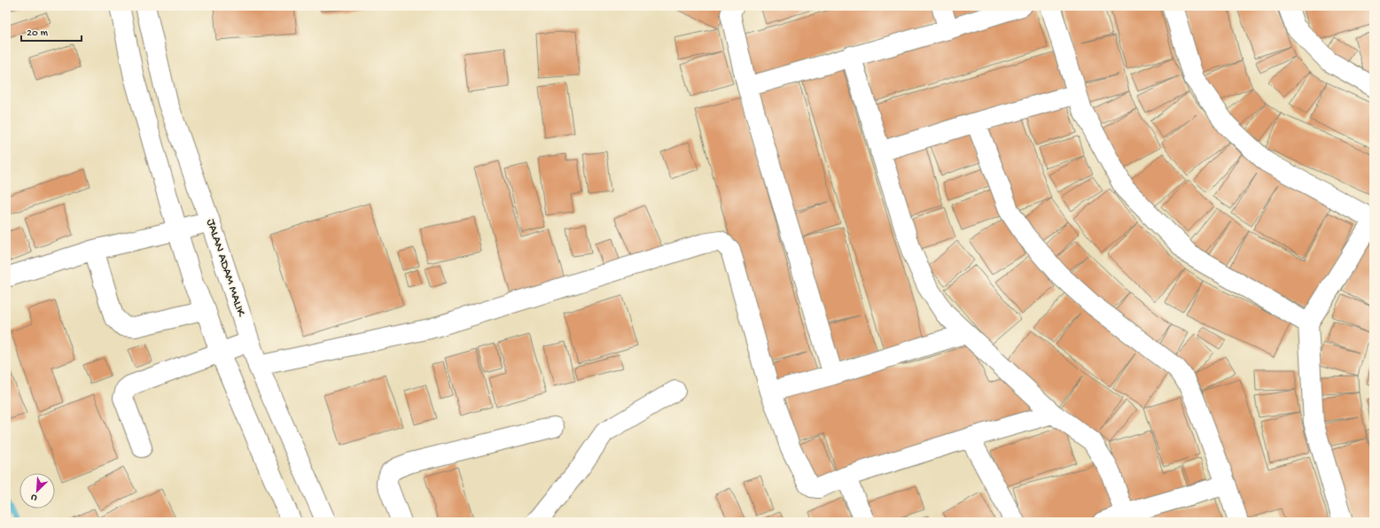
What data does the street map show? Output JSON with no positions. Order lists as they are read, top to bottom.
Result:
{
  "streets": {
    "street": ["JALAN ADAM MALIK"]
  },
  "scale_bar": "20 m",
  "north": "bottom left"
}
